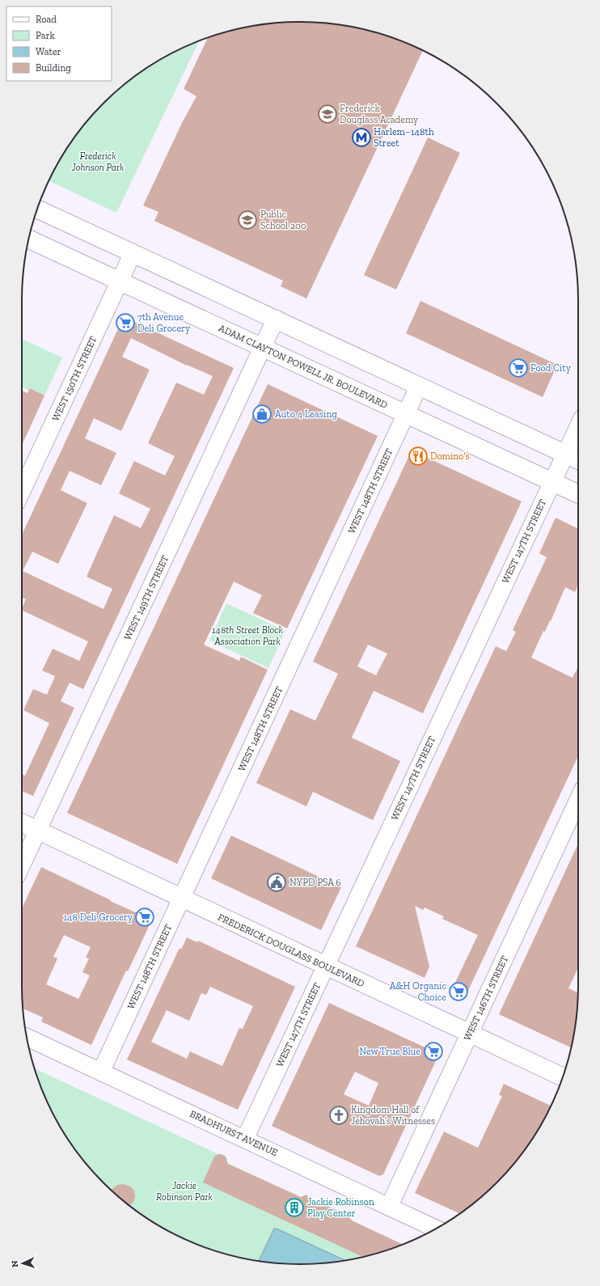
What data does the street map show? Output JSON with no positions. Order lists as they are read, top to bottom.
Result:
{
  "streets": {
    "main road": ["ADAM CLAYTON POWELL JR. BOULEVARD", "FREDERICK DOUGLASS BOULEVARD"],
    "street": [
      "WEST 150TH STREET",
      "WEST 148TH STREET",
      "WEST 147TH STREET",
      "WEST 149TH STREET",
      "WEST 146TH STREET",
      "BRADHURST AVENUE"
    ]
  },
  "crossings": [
    ["ADAM CLAYTON POWELL JR. BOULEVARD", "WEST 150TH STREET"],
    ["ADAM CLAYTON POWELL JR. BOULEVARD", "WEST 148TH STREET"],
    ["ADAM CLAYTON POWELL JR. BOULEVARD", "WEST 147TH STREET"],
    ["ADAM CLAYTON POWELL JR. BOULEVARD", "WEST 149TH STREET"],
    ["WEST 148TH STREET", "FREDERICK DOUGLASS BOULEVARD"],
    ["WEST 148TH STREET", "BRADHURST AVENUE"],
    ["WEST 147TH STREET", "FREDERICK DOUGLASS BOULEVARD"],
    ["WEST 147TH STREET", "BRADHURST AVENUE"],
    ["WEST 149TH STREET", "FREDERICK DOUGLASS BOULEVARD"],
    ["FREDERICK DOUGLASS BOULEVARD", "WEST 146TH STREET"],
    ["WEST 146TH STREET", "BRADHURST AVENUE"]
  ],
  "parks": ["Frederick Johnson Park", "148th Street Block Association Park", "Jackie Robinson Park"],
  "places": {
    "school or university": ["Frederick Douglass Academy", "Public School 200"],
    "metro station": ["Harlem–148th Street"],
    "supermarket": [
      "7th Avenue Deli Grocery",
      "Food City",
      "148 Deli Grocery",
      "A&H Organic Choice",
      "New True Blue"
    ],
    "shop": ["Auto 4 Leasing"],
    "restaurant": ["Domino's"],
    "public building": ["NYPD PSA 6"],
    "church": ["Kingdom Hall of Jehovah’s Witnesses"],
    "building": ["Jackie Robinson Play Center"]
  },
  "legend": [
    "Road",
    "Park",
    "Water",
    "Building"
  ],
  "north": "left"
}
